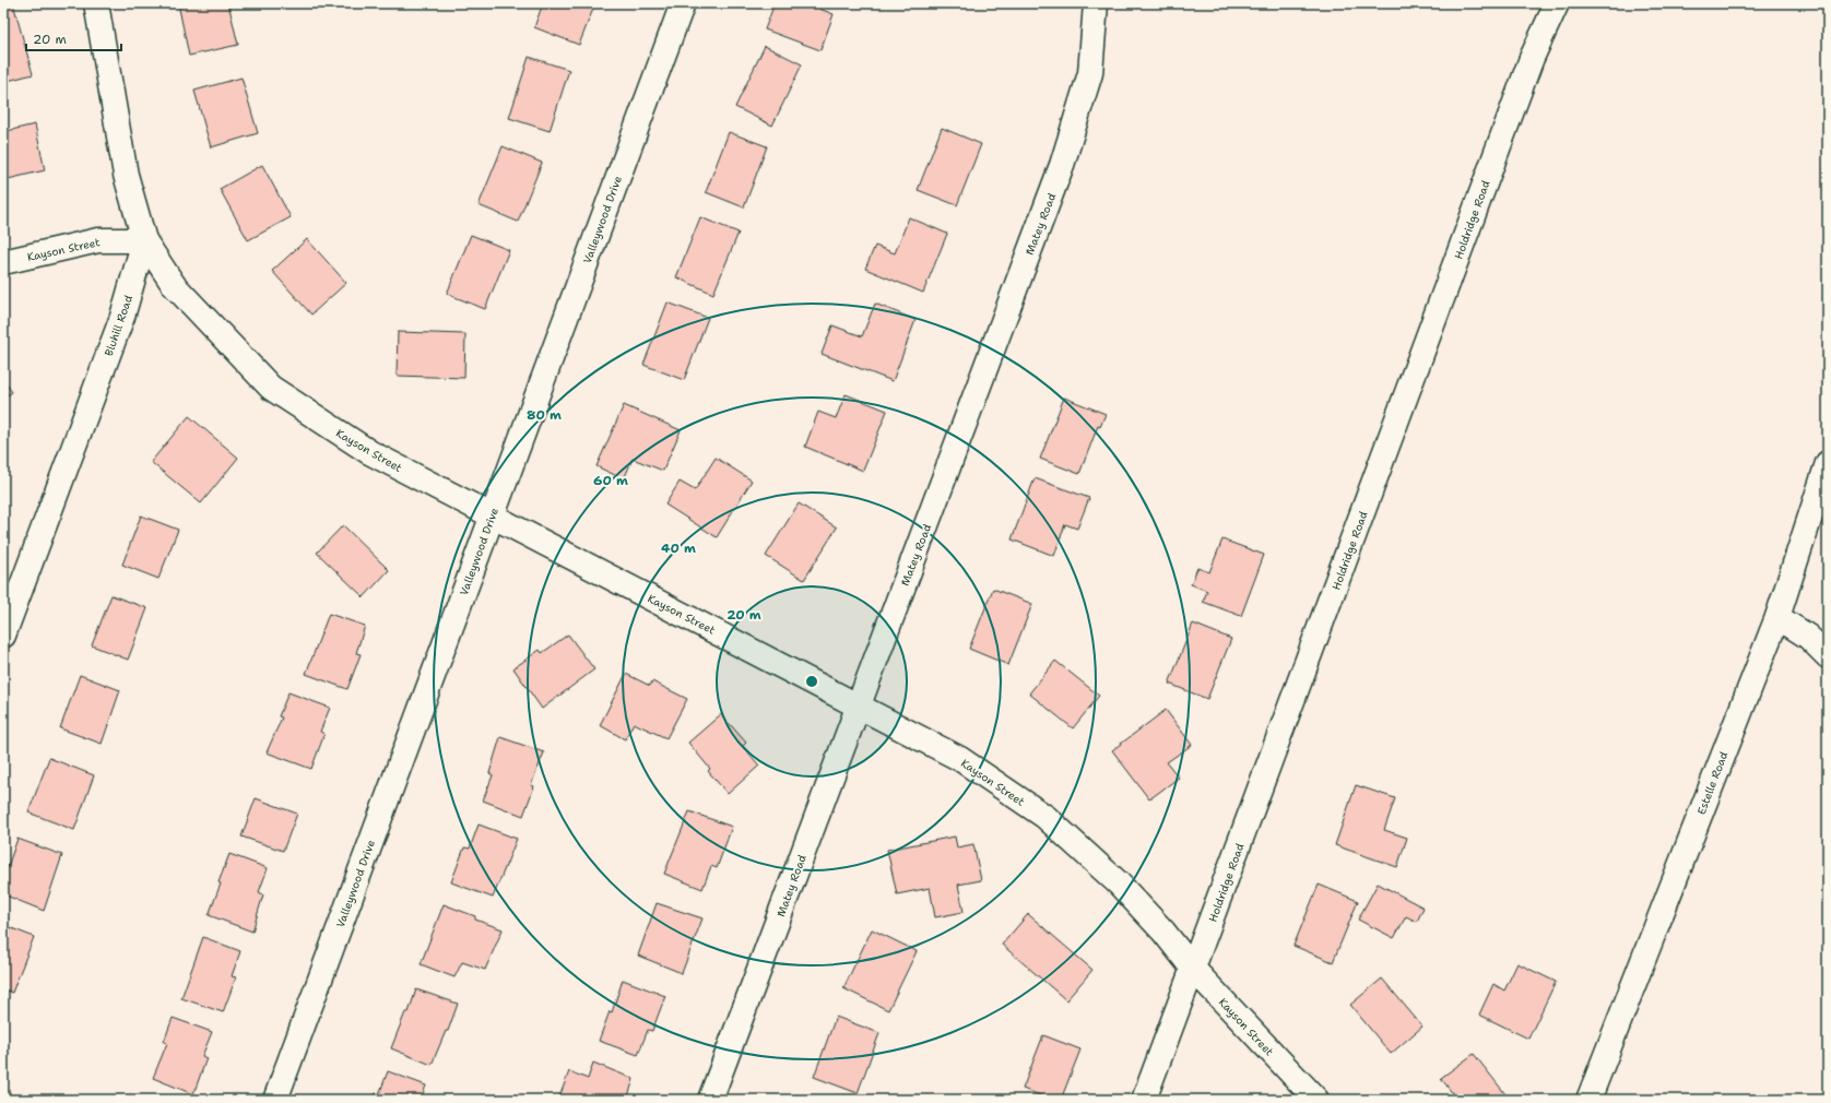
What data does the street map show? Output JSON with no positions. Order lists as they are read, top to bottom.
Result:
{
  "streets": {
    "street": [
      "Valleywood Drive",
      "Holdridge Road",
      "Matey Road",
      "Kayson Street",
      "Bluhill Road",
      "Estelle Road"
    ]
  },
  "crossings": [
    ["Valleywood Drive", "Kayson Street"],
    ["Holdridge Road", "Kayson Street"],
    ["Matey Road", "Kayson Street"],
    ["Kayson Street", "Bluhill Road"]
  ],
  "scale_bar": "20 m",
  "rings": [
    "80 m",
    "60 m",
    "40 m",
    "20 m"
  ]
}
